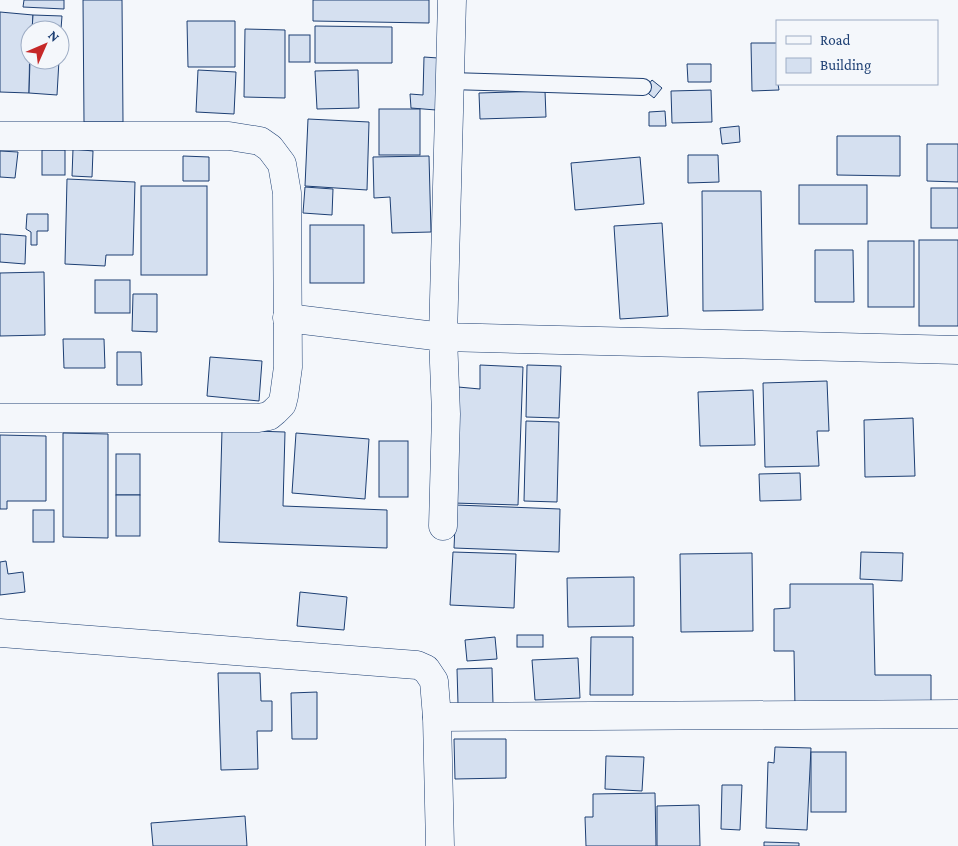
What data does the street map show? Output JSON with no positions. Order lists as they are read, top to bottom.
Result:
{
  "legend": ["Road", "Building"],
  "north": "top right"
}
